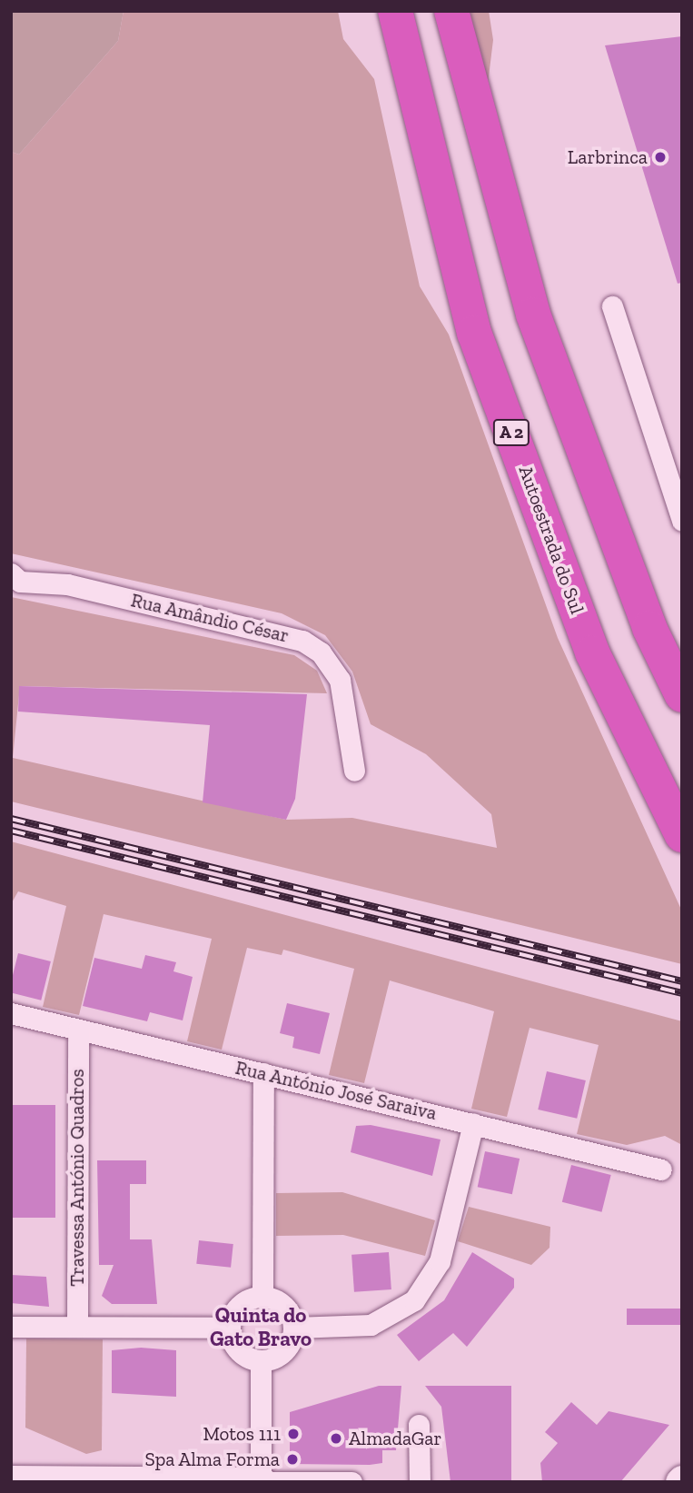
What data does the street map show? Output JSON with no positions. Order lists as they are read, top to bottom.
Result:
{
  "streets": {
    "highway": ["A 2", "Autoestrada do Sul"],
    "street": ["Rua Amândio César", "Rua António José Saraiva", "Travessa António Quadros"]
  },
  "crossings": [
    ["Rua António José Saraiva", "Travessa António Quadros"]
  ],
  "districts": ["Quinta do Gato Bravo"],
  "places": [
    "Larbrinca",
    "Motos 111",
    "AlmadaGar",
    "Spa Alma Forma"
  ]
}
